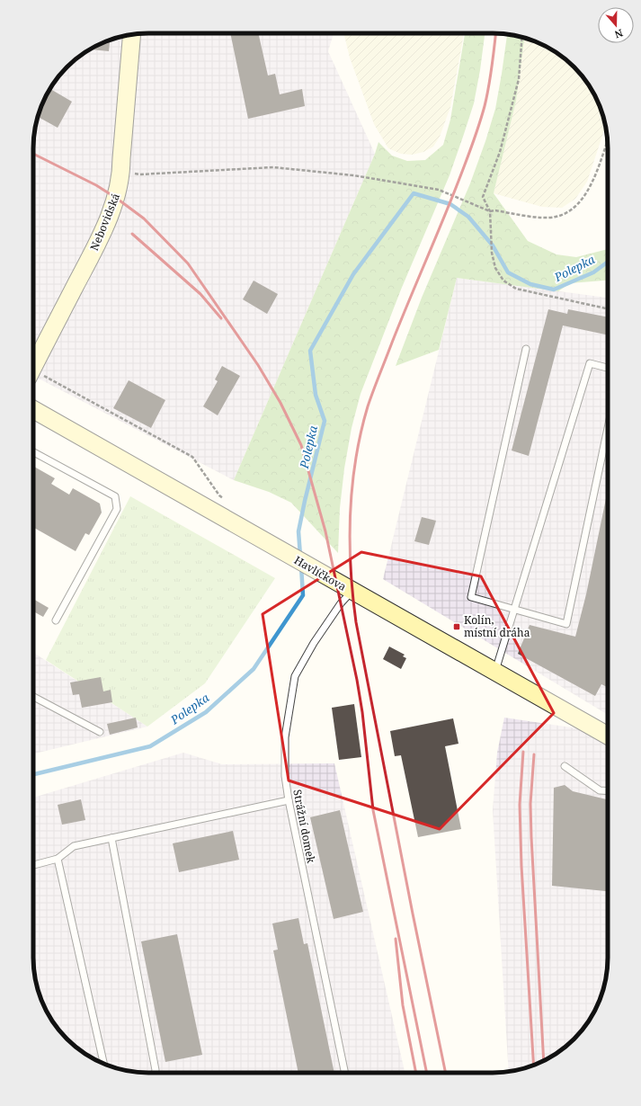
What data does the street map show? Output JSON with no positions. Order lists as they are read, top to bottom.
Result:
{
  "streets": {
    "street": ["Nebovidská", "Havlíčkova"],
    "lane": ["Strážní domek"]
  },
  "crossings": [
    ["Havlíčkova", "Strážní domek"]
  ],
  "water": ["Polepka"],
  "places": {
    "transit": ["Kolín, místní dráha"]
  },
  "north": "bottom"
}
